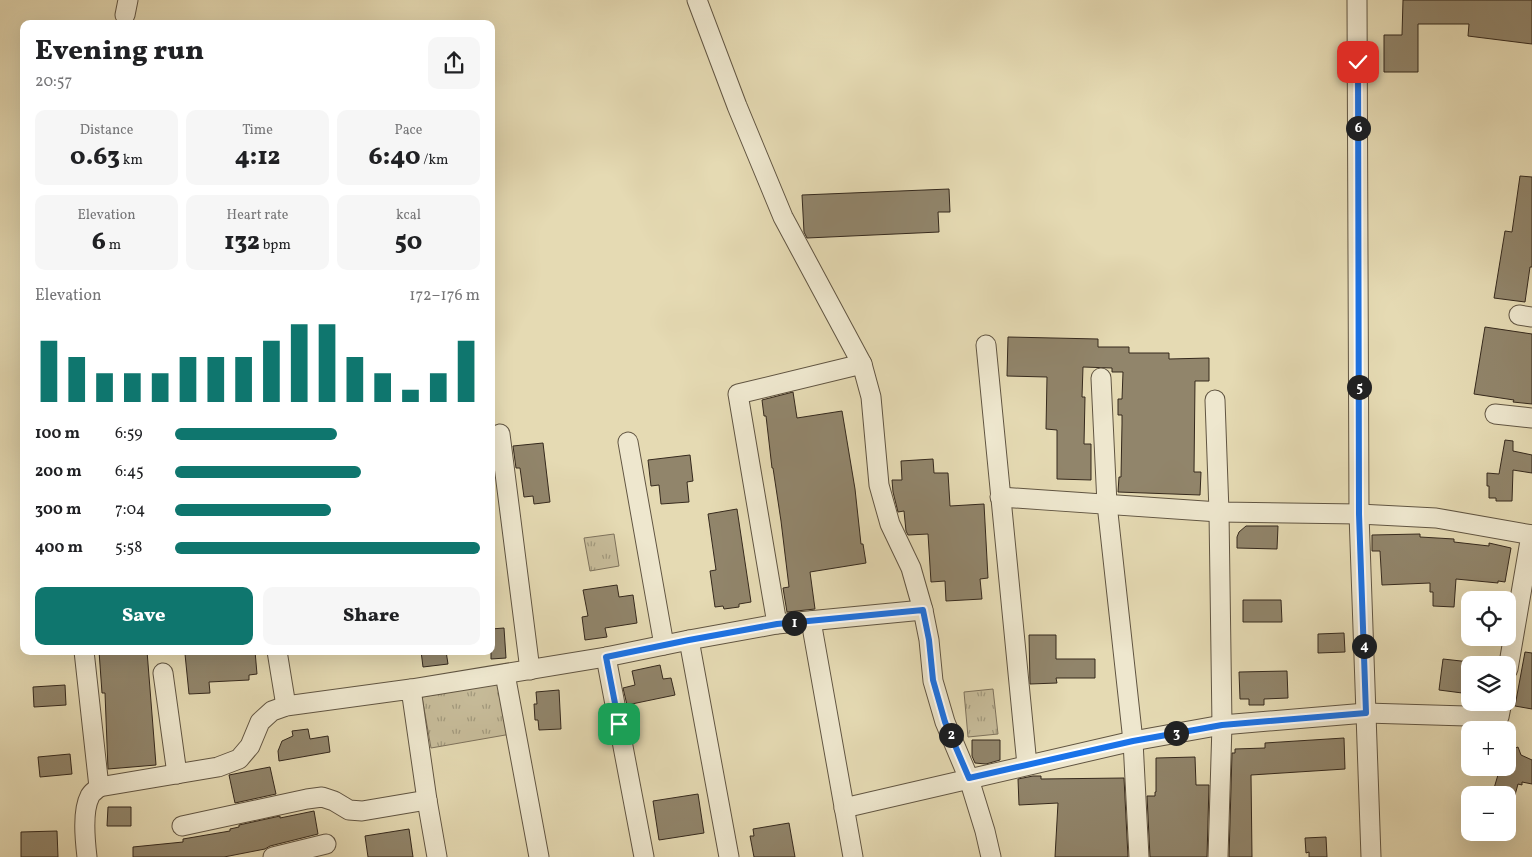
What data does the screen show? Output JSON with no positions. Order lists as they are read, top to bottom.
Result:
{
  "page": {
    "heading": ["Evening run", "20:57"],
    "stats": [
      ["Distance", "0.63 km"],
      ["Time", "4:12"],
      ["Pace", "6:40 /km"],
      ["Elevation", "6 m"],
      ["Heart rate", "132 bpm"],
      ["kcal", "50"]
    ],
    "pins": [
      "6",
      "5",
      "1",
      "4",
      "3",
      "2"
    ],
    "chart": ["Elevation", "172–176 m"],
    "list": [
      {
        "name": "100 m",
        "note": "6:59"
      },
      {
        "name": "200 m",
        "note": "6:45"
      },
      {
        "name": "300 m",
        "note": "7:04"
      },
      {
        "name": "400 m",
        "note": "5:58"
      }
    ],
    "buttons": ["Save", "Share"],
    "map_buttons": ["+", "−"]
  }
}
